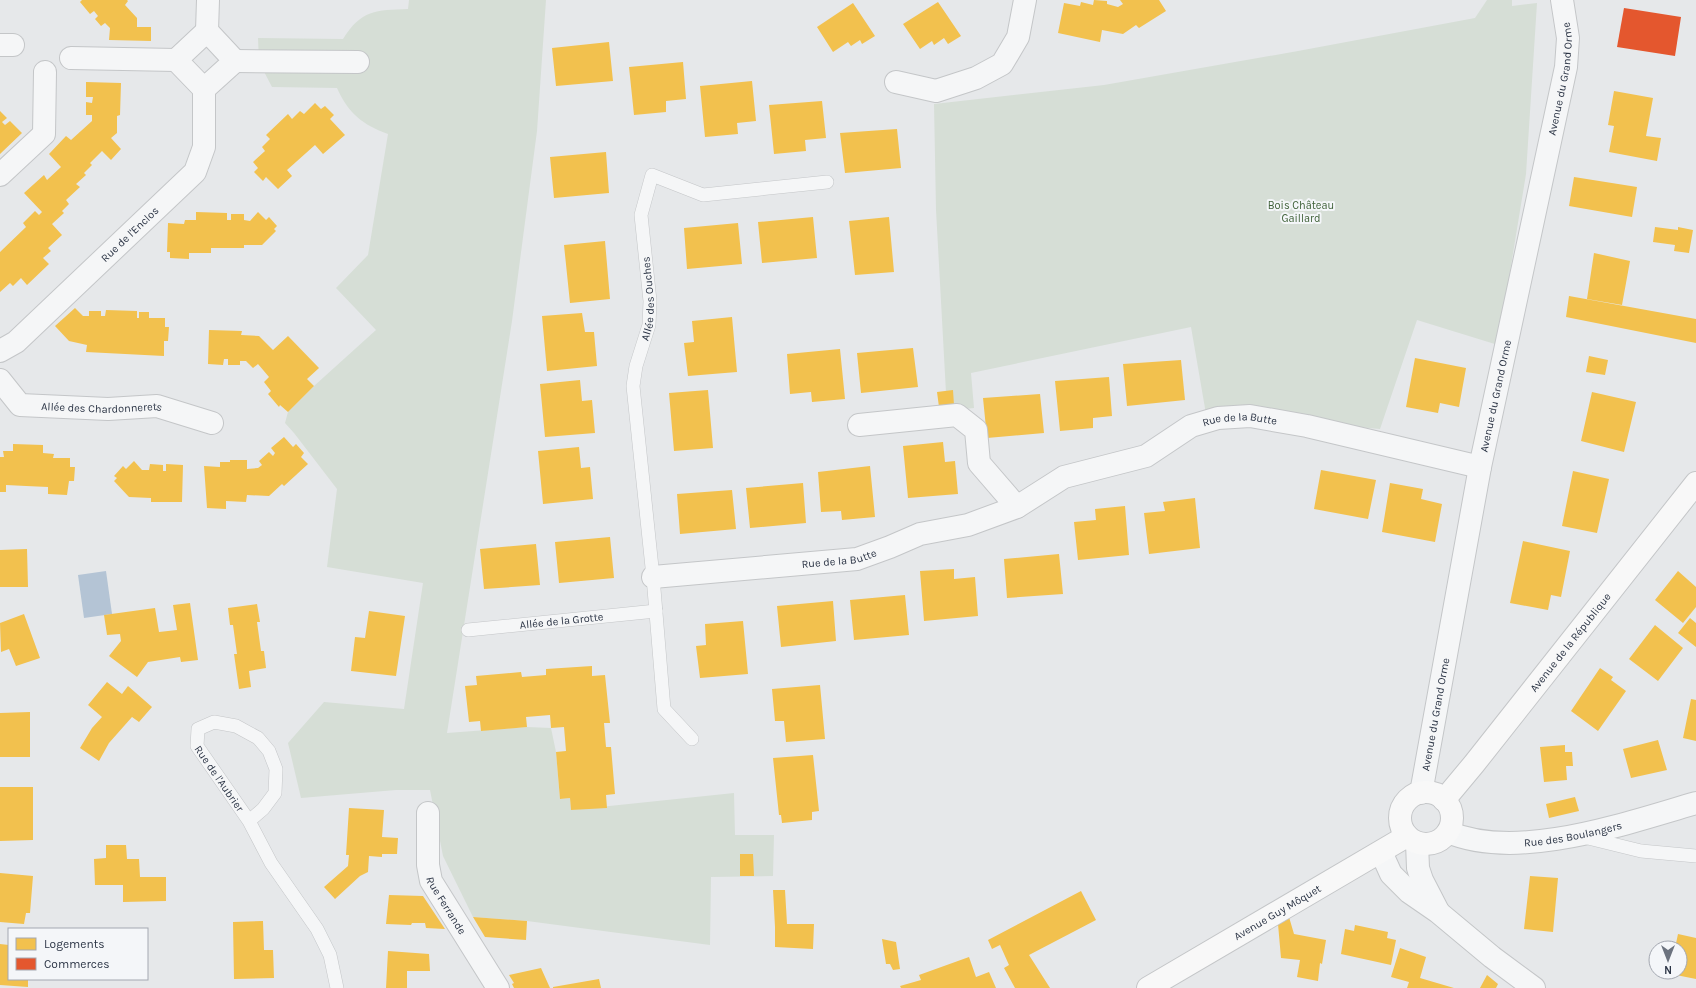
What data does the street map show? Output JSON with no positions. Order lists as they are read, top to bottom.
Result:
{
  "streets": {
    "street": [
      "Avenue du Grand Orme",
      "Rue de l'Enclos",
      "Allée des Chardonnerets",
      "Rue de la Butte",
      "Avenue de la République",
      "Rue des Boulangers",
      "Rue Ferrande",
      "Avenue Guy Môquet"
    ],
    "lane": ["Allée des Ouches", "Allée de la Grotte", "Rue de l'Aubrier"]
  },
  "crossings": [
    ["Avenue du Grand Orme", "Rue de la Butte"],
    ["Avenue du Grand Orme", "Avenue de la République"],
    ["Avenue du Grand Orme", "Rue des Boulangers"],
    ["Avenue du Grand Orme", "Avenue Guy Môquet"],
    ["Allée des Ouches", "Rue de la Butte"],
    ["Avenue de la République", "Rue des Boulangers"],
    ["Avenue de la République", "Avenue Guy Môquet"],
    ["Rue des Boulangers", "Avenue Guy Môquet"]
  ],
  "parks": ["Bois Château Gaillard"],
  "legend": ["Logements", "Commerces"],
  "north": "bottom"
}
